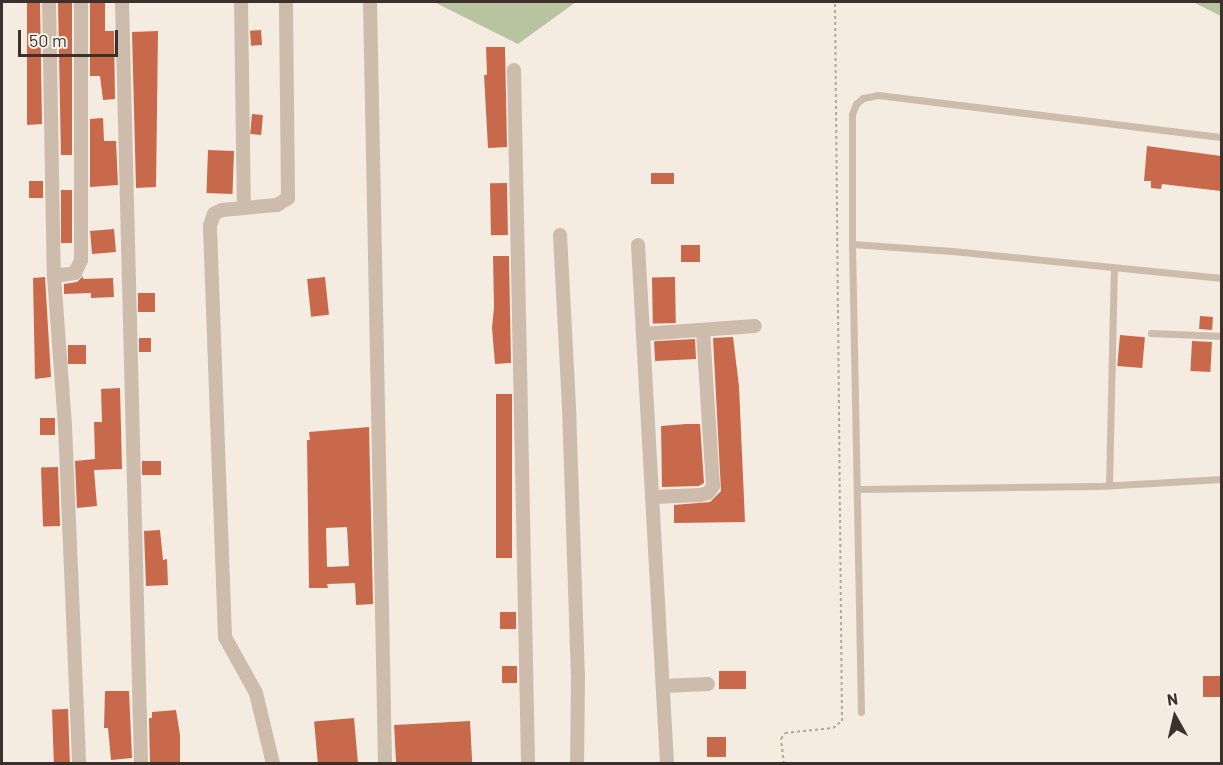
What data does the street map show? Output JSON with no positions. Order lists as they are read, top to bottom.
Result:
{
  "scale_bar": "50 m",
  "north": "top"
}
